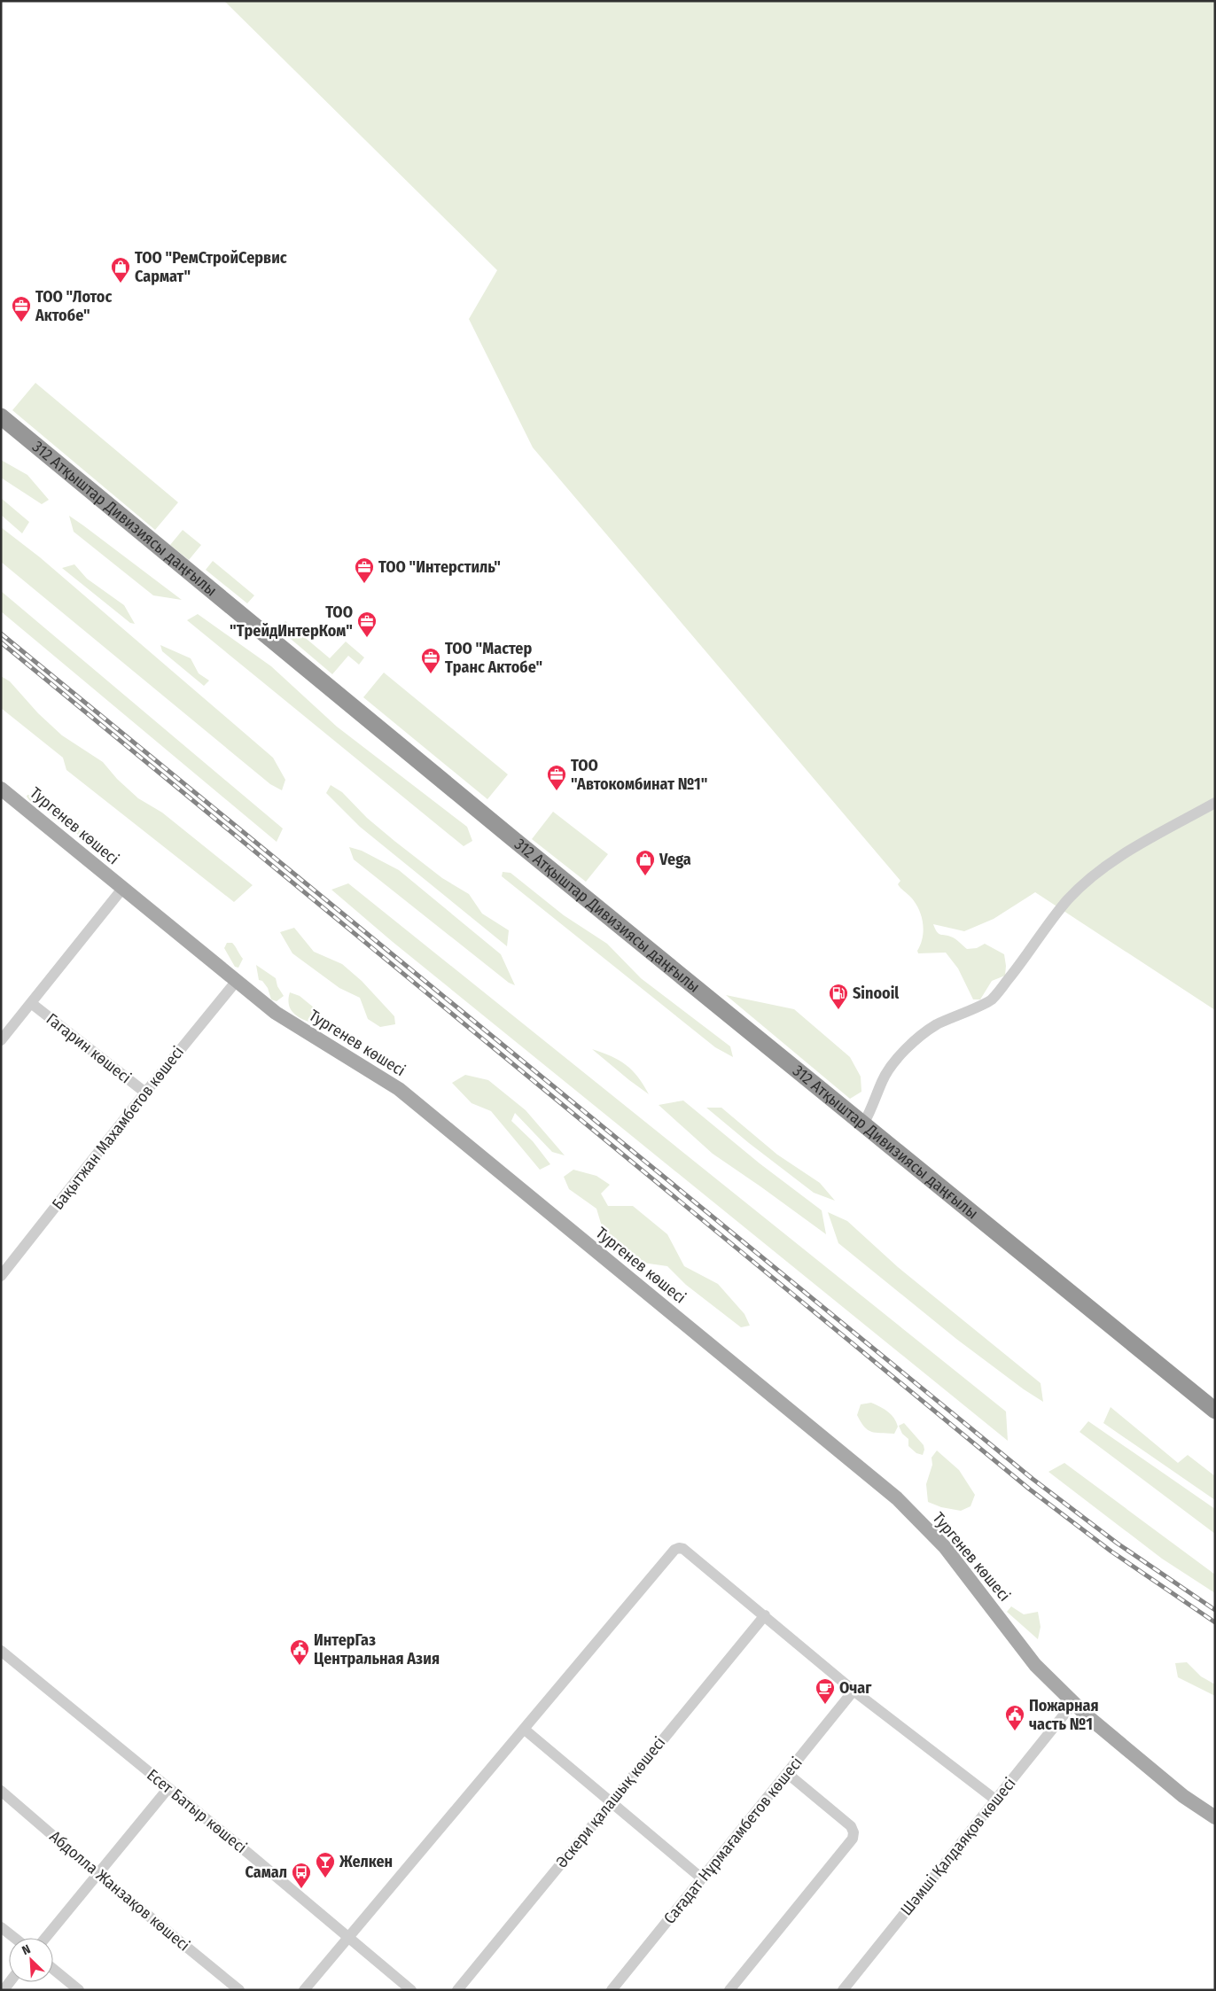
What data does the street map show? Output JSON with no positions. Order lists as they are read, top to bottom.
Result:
{
  "streets": {
    "highway": ["312 Атқыштар Дивизиясы даңғылы"],
    "main road": ["Тургенев көшесі"],
    "street": [
      "Гагарин көшесі",
      "Бақытжан Махамбетов көшесі",
      "Әскери қалашық көшесі",
      "Есет Батыр көшесі",
      "Сағадат Нұрмағамбетов көшесі",
      "Шәмші Қалдаяқов көшесі",
      "Абдолла Жанзақов көшесі"
    ]
  },
  "crossings": [
    ["Тургенев көшесі", "Бақытжан Махамбетов көшесі"],
    ["Тургенев көшесі", "Шәмші Қалдаяқов көшесі"],
    ["Гагарин көшесі", "Бақытжан Махамбетов көшесі"]
  ],
  "places": {
    "shop": ["ТОО \"РемСтройСервис Сармат\"", "Vega"],
    "office": [
      "ТОО \"Лотос Актобе\"",
      "ТОО \"Интерстиль\"",
      "ТОО \"ТрейдИнтерКом\"",
      "ТОО \"Мастер Транс Актобе\"",
      "ТОО \"Автокомбинат №1\""
    ],
    "fuel station": ["Sinooil"],
    "public building": ["ИнтерГаз Центральная Азия", "Пожарная часть №1"],
    "cafe": ["Очаг"],
    "bar": ["Желкен"],
    "bus stop": ["Самал"]
  },
  "north": "top left"
}
